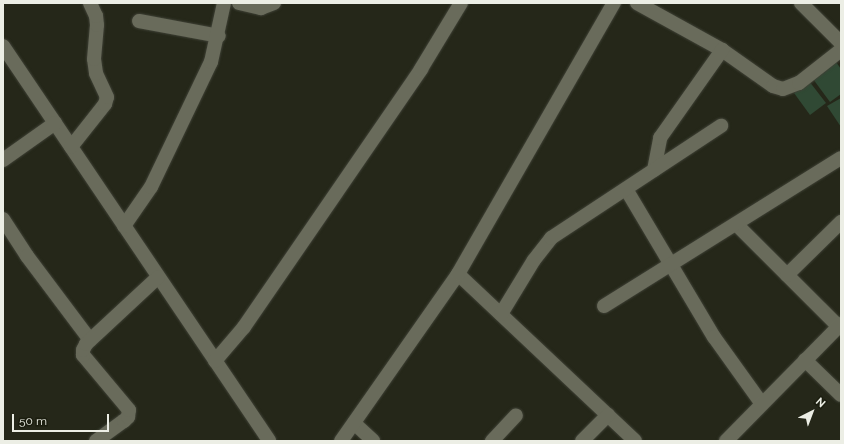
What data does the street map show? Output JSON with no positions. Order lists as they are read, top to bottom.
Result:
{
  "scale_bar": "50 m",
  "north": "top right"
}
